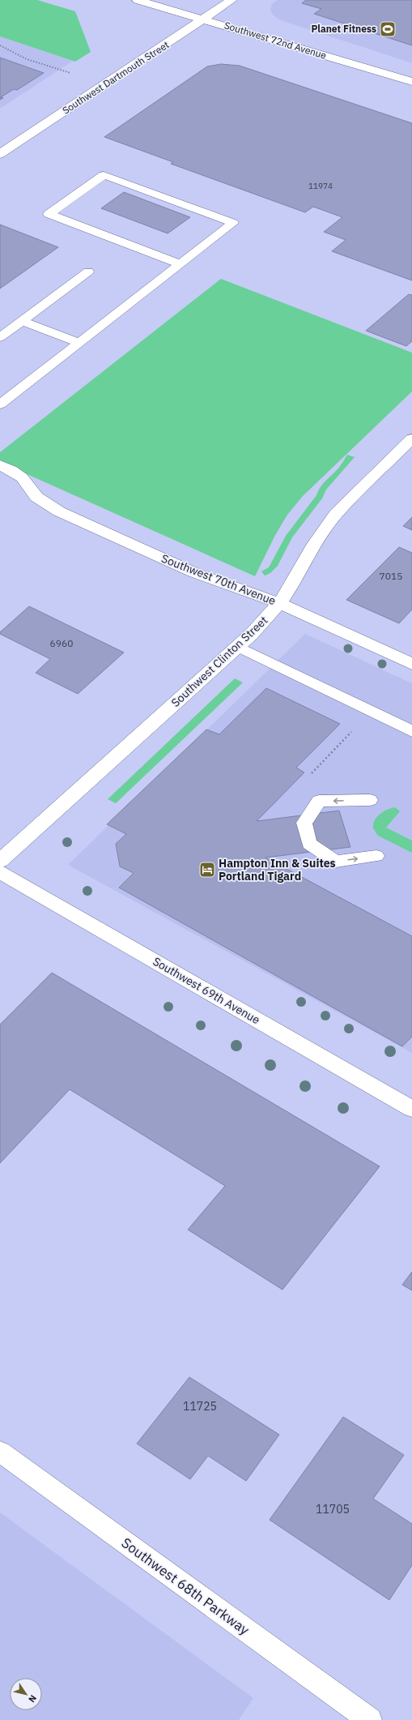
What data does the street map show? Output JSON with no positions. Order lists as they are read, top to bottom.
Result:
{
  "streets": {
    "street": [
      "Southwest 72nd Avenue",
      "Southwest Dartmouth Street",
      "Southwest 70th Avenue",
      "Southwest Clinton Street",
      "Southwest 69th Avenue",
      "Southwest 68th Parkway"
    ]
  },
  "crossings": [
    ["Southwest 72nd Avenue", "Southwest Dartmouth Street"],
    ["Southwest 70th Avenue", "Southwest Clinton Street"]
  ],
  "places": {
    "sports": ["Planet Fitness"],
    "hotel": ["Hampton Inn & Suites Portland Tigard"]
  },
  "house_numbers": [
    "11974",
    "7015",
    "6960",
    "11725",
    "11705"
  ],
  "north": "bottom right"
}
